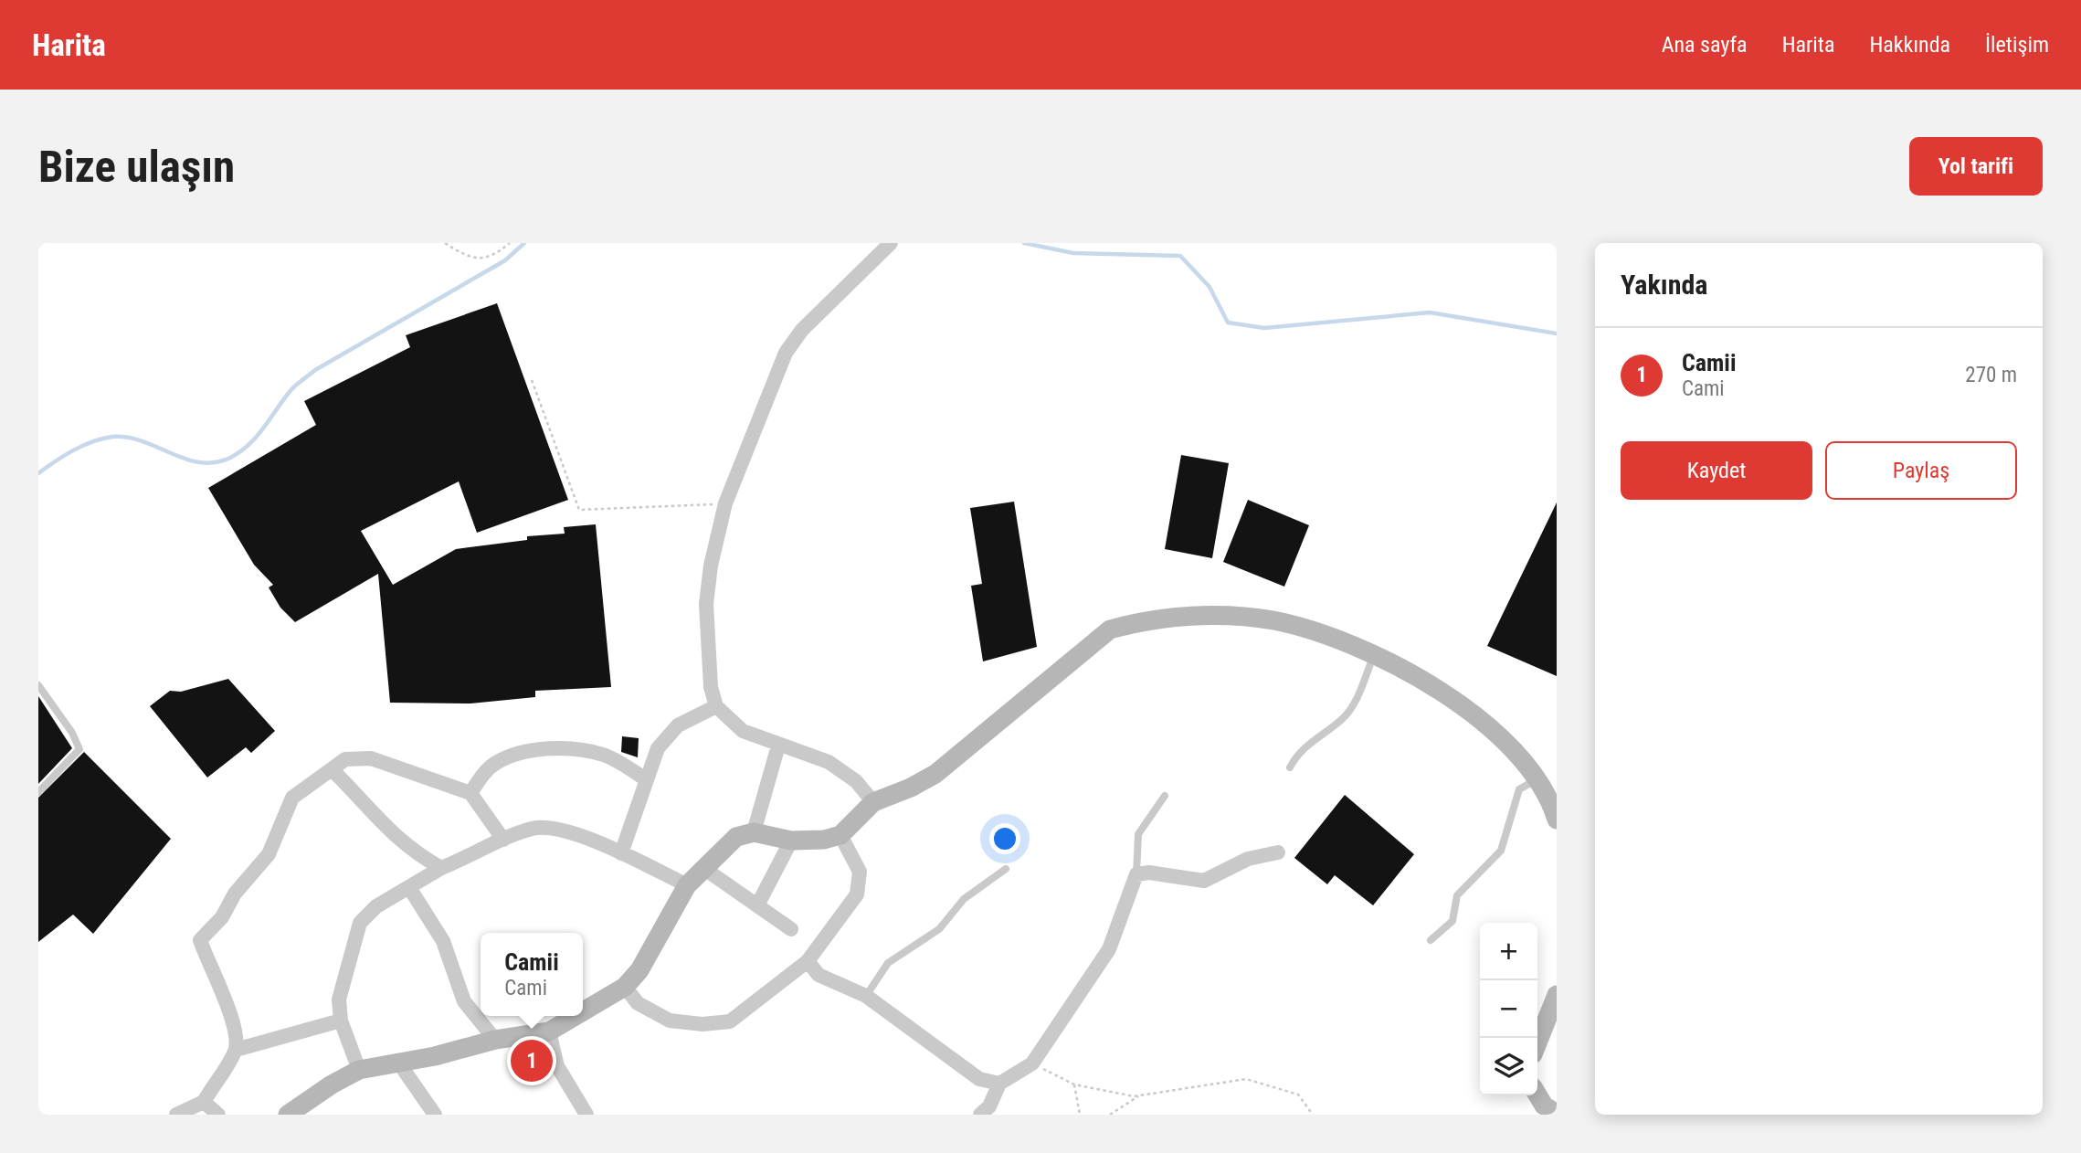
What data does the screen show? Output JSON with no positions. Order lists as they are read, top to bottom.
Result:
{
  "page": {
    "header": "Harita",
    "nav": [
      "Ana sayfa",
      "Harita",
      "Hakkında",
      "İletişim"
    ],
    "buttons": [
      "Yol tarifi",
      ["Kaydet", "Paylaş"]
    ],
    "title": "Bize ulaşın",
    "heading": "Yakında",
    "list": [
      {
        "mark": "1",
        "name": "Camii",
        "note": "Cami",
        "value": "270 m"
      }
    ],
    "map_buttons": ["+", "−"],
    "popup": ["Camii", "Cami"],
    "pins": "1"
  }
}
